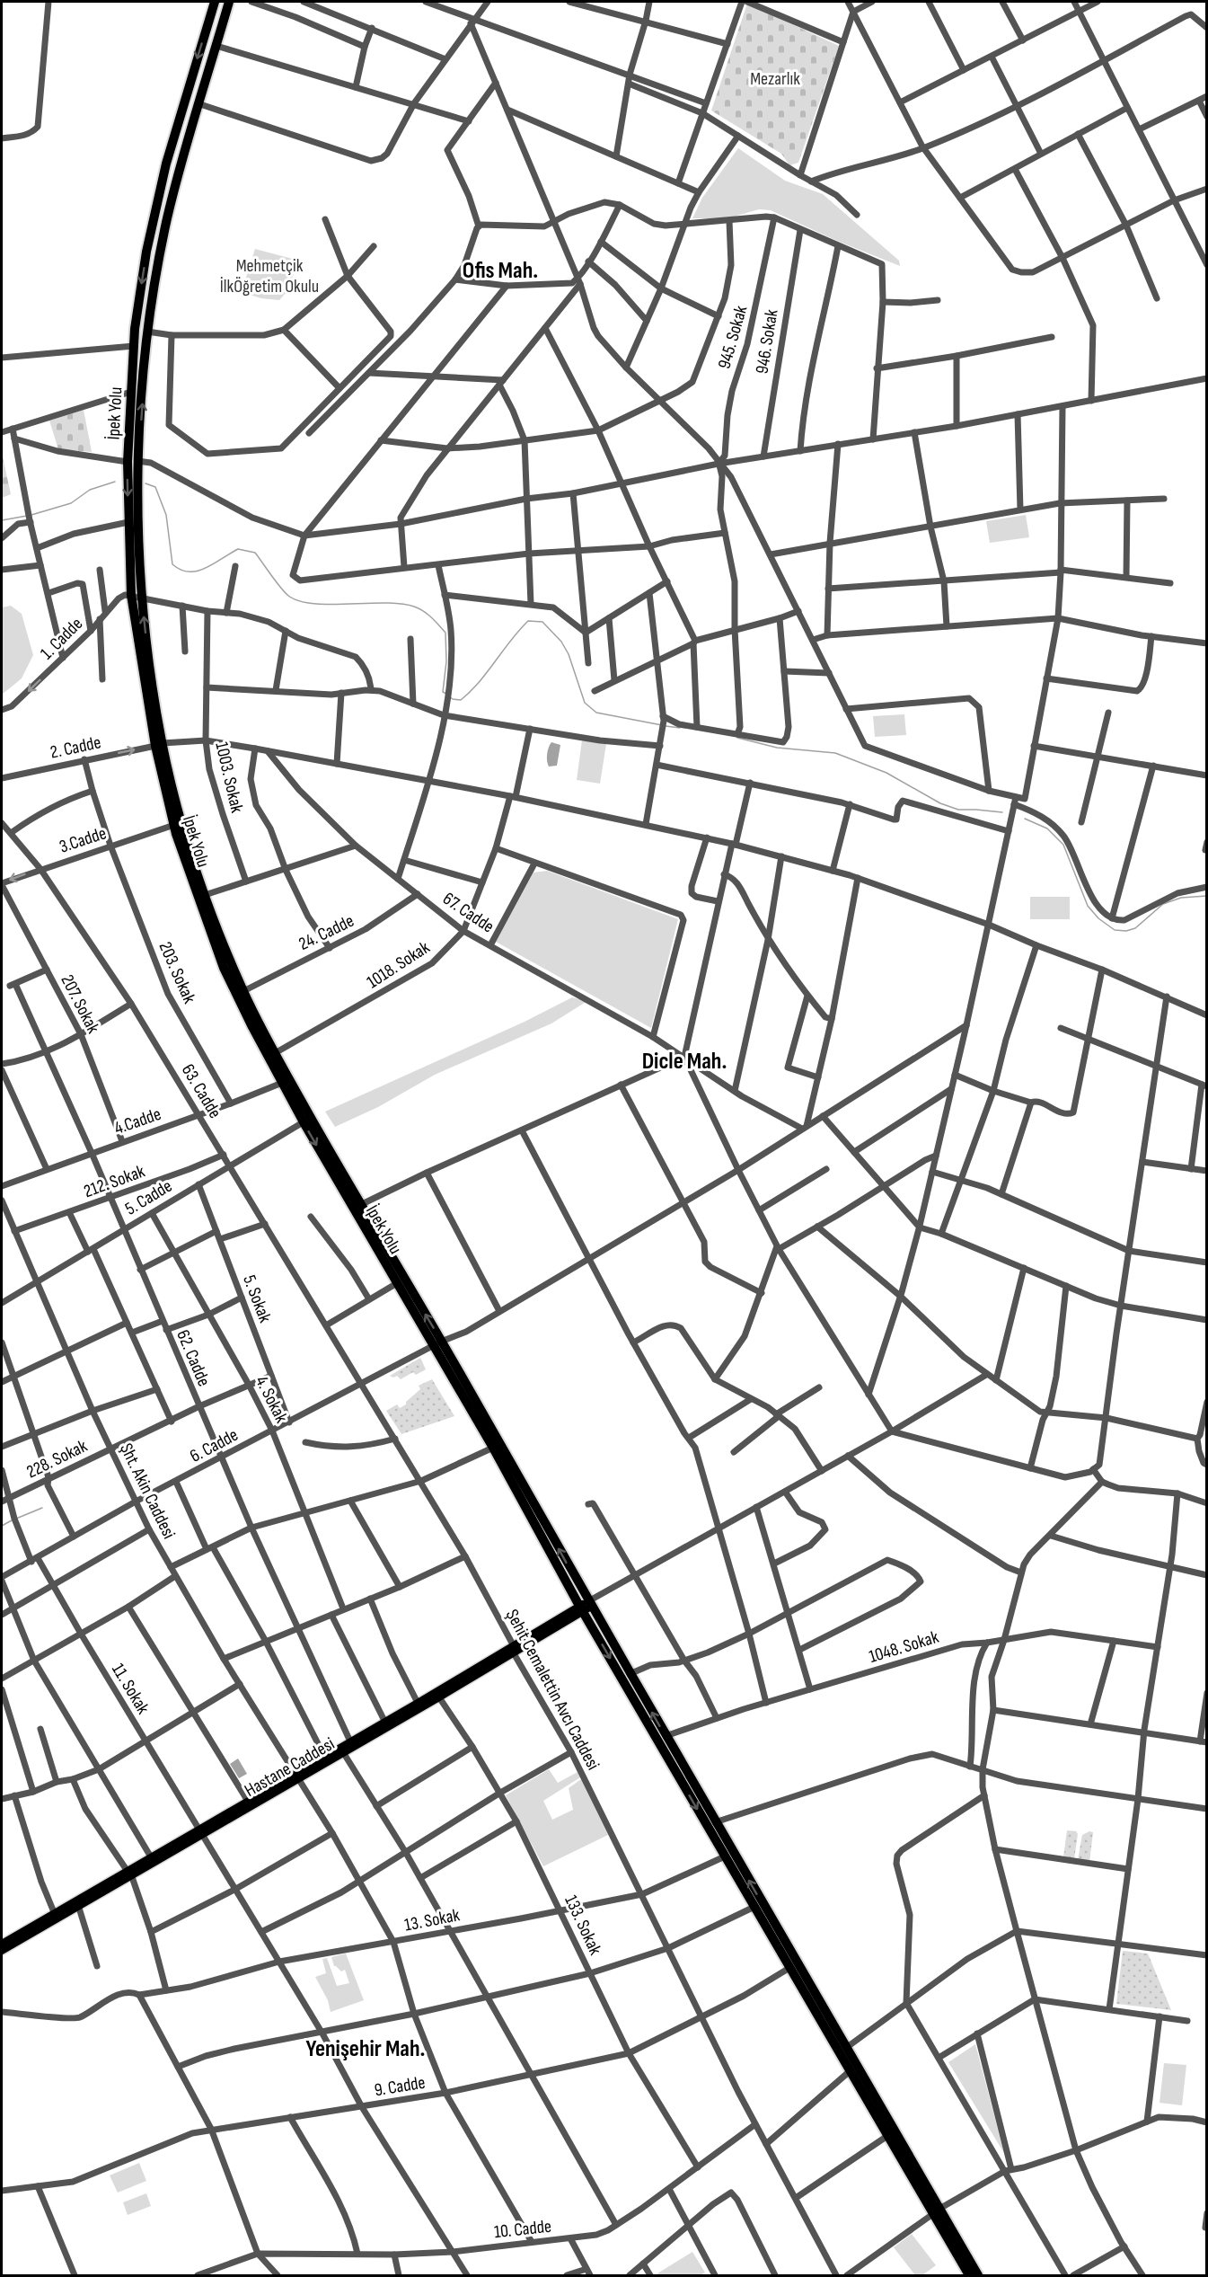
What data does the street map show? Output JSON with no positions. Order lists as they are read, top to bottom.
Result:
{
  "streets": {
    "highway": ["İpek Yolu"],
    "main road": ["Hastane Caddesi"],
    "street": [
      "945. Sokak",
      "946. Sokak",
      "1. Cadde",
      "2. Cadde",
      "1003. Sokak",
      "3.Cadde",
      "67. Cadde",
      "24. Cadde",
      "1018. Sokak",
      "203. Sokak",
      "207. Sokak",
      "63. Cadde",
      "4.Cadde",
      "212. Sokak",
      "5. Cadde",
      "5. Sokak",
      "62. Cadde",
      "4. Sokak",
      "6. Cadde",
      "228. Sokak",
      "Şht. Akin Caddesi",
      "1048. Sokak",
      "11. Sokak",
      "Şehit Cemalettin Avcı Caddesi",
      "13. Sokak",
      "133. Sokak",
      "9. Cadde",
      "10. Cadde"
    ]
  },
  "crossings": [
    ["İpek Yolu", "1. Cadde"],
    ["İpek Yolu", "2. Cadde"],
    ["İpek Yolu", "3.Cadde"],
    ["İpek Yolu", "4.Cadde"],
    ["İpek Yolu", "5. Cadde"],
    ["İpek Yolu", "6. Cadde"],
    ["İpek Yolu", "Hastane Caddesi"],
    ["2. Cadde", "1003. Sokak"],
    ["2. Cadde", "67. Cadde"],
    ["2. Cadde", "1018. Sokak"],
    ["2. Cadde", "203. Sokak"],
    ["3.Cadde", "203. Sokak"],
    ["3.Cadde", "207. Sokak"],
    ["3.Cadde", "63. Cadde"],
    ["67. Cadde", "24. Cadde"],
    ["67. Cadde", "1018. Sokak"],
    ["67. Cadde", "6. Cadde"],
    ["203. Sokak", "4.Cadde"],
    ["207. Sokak", "4.Cadde"],
    ["207. Sokak", "62. Cadde"],
    ["63. Cadde", "4.Cadde"],
    ["63. Cadde", "212. Sokak"],
    ["63. Cadde", "5. Cadde"],
    ["63. Cadde", "6. Cadde"],
    ["63. Cadde", "Şehit Cemalettin Avcı Caddesi"],
    ["4.Cadde", "62. Cadde"],
    ["212. Sokak", "62. Cadde"],
    ["212. Sokak", "Şht. Akin Caddesi"],
    ["5. Cadde", "5. Sokak"],
    ["5. Cadde", "62. Cadde"],
    ["5. Cadde", "4. Sokak"],
    ["5. Cadde", "Şht. Akin Caddesi"],
    ["5. Sokak", "6. Cadde"],
    ["5. Sokak", "228. Sokak"],
    ["62. Cadde", "6. Cadde"],
    ["62. Cadde", "228. Sokak"],
    ["62. Cadde", "Hastane Caddesi"],
    ["4. Sokak", "6. Cadde"],
    ["4. Sokak", "228. Sokak"],
    ["6. Cadde", "Şht. Akin Caddesi"],
    ["6. Cadde", "11. Sokak"],
    ["6. Cadde", "Şehit Cemalettin Avcı Caddesi"],
    ["228. Sokak", "Şht. Akin Caddesi"],
    ["Şht. Akin Caddesi", "Hastane Caddesi"],
    ["Şht. Akin Caddesi", "13. Sokak"],
    ["Şht. Akin Caddesi", "9. Cadde"],
    ["Şht. Akin Caddesi", "10. Cadde"],
    ["11. Sokak", "Hastane Caddesi"],
    ["11. Sokak", "13. Sokak"],
    ["11. Sokak", "9. Cadde"],
    ["11. Sokak", "10. Cadde"],
    ["Şehit Cemalettin Avcı Caddesi", "Hastane Caddesi"],
    ["Şehit Cemalettin Avcı Caddesi", "13. Sokak"],
    ["Şehit Cemalettin Avcı Caddesi", "9. Cadde"],
    ["Şehit Cemalettin Avcı Caddesi", "10. Cadde"],
    ["Hastane Caddesi", "133. Sokak"],
    ["13. Sokak", "133. Sokak"],
    ["133. Sokak", "9. Cadde"],
    ["133. Sokak", "10. Cadde"]
  ],
  "one_way": ["1. Cadde"],
  "districts": ["Ofis Mah.", "Dicle Mah.", "Yenişehir Mah."],
  "parks": ["Mezarlık", "Mehmetçik İlkÖğretim Okulu"]
}
